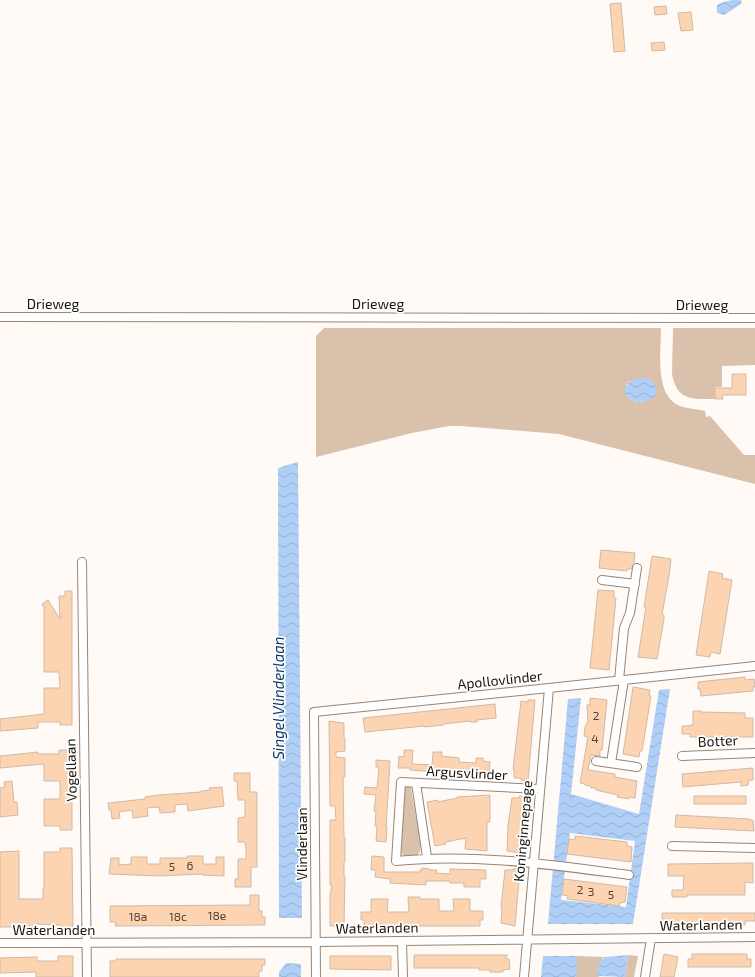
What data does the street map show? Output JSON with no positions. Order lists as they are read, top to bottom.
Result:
{
  "streets": {
    "street": [
      "Drieweg",
      "Apollovlinder",
      "Botter",
      "Vogellaan",
      "Argusvlinder",
      "Koninginnepage",
      "Vlinderlaan",
      "Waterlanden"
    ]
  },
  "crossings": [
    ["Apollovlinder", "Koninginnepage"],
    ["Apollovlinder", "Vlinderlaan"],
    ["Vogellaan", "Waterlanden"],
    ["Argusvlinder", "Koninginnepage"],
    ["Koninginnepage", "Waterlanden"],
    ["Vlinderlaan", "Waterlanden"]
  ],
  "water": ["Singel Vlinderlaan"],
  "house_numbers": [
    "2",
    "4",
    "6",
    "5",
    "2",
    "3",
    "5",
    "18e",
    "18a",
    "18c"
  ]
}
